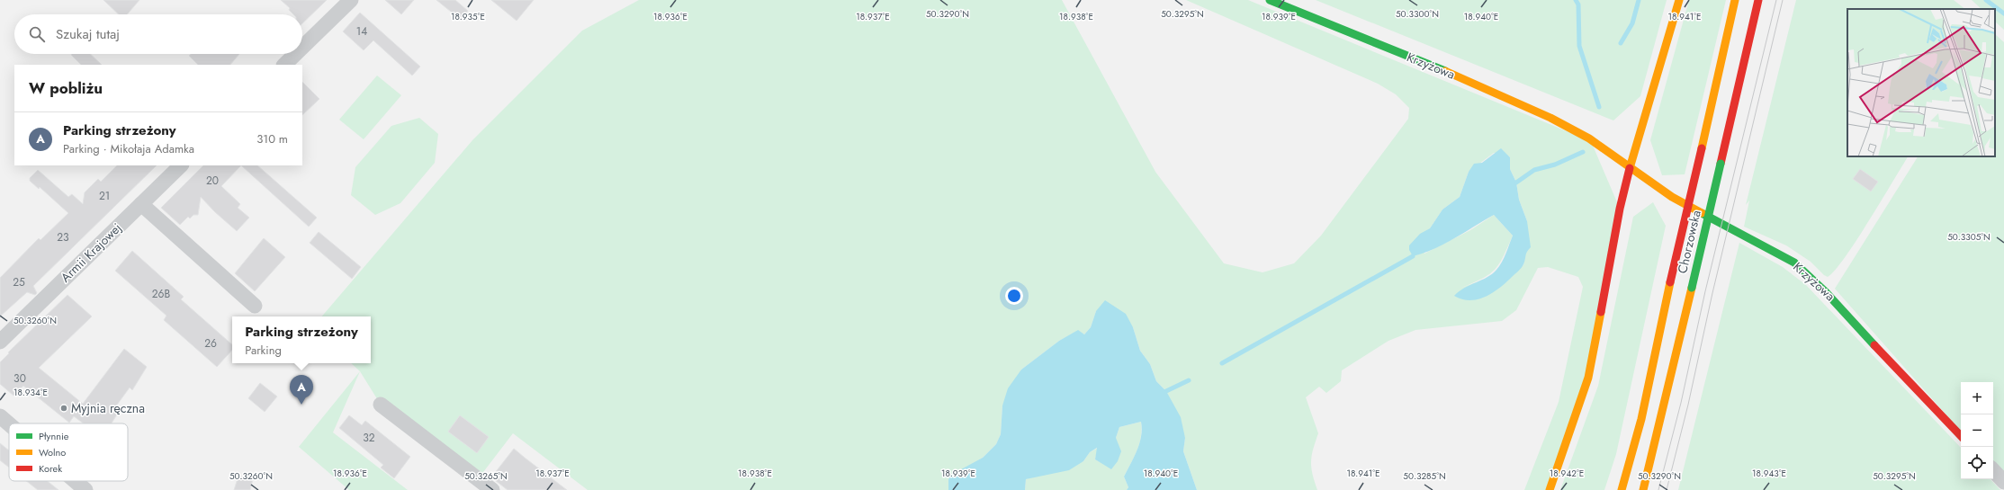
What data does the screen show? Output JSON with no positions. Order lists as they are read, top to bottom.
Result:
{
  "streets": {
    "main road": ["Krzyżowa", "Chorzowska"],
    "street": ["Armii Krajowej"]
  },
  "places": ["Myjnia ręczna"],
  "house_numbers": [
    "14",
    "20",
    "21",
    "23",
    "25",
    "26B",
    "26",
    "30",
    "32"
  ],
  "legend": ["Płynnie", "Wolno", "Korek"],
  "page": {
    "search": "Szukaj tutaj",
    "heading": "W pobliżu",
    "list": [
      {
        "mark": "A",
        "name": "Parking strzeżony",
        "note": "Parking · Mikołaja Adamka",
        "value": "310 m"
      }
    ],
    "popup": ["Parking strzeżony", "Parking"],
    "pins": "A",
    "map_buttons": ["+", "−"]
  },
  "coordinates": [
    "50.3290°N",
    "50.3295°N",
    "50.3300°N",
    "18.935°E",
    "18.936°E",
    "18.937°E",
    "18.938°E",
    "18.939°E",
    "18.940°E",
    "18.941°E",
    "50.3305°N",
    "50.3260°N",
    "18.934°E",
    "18.942°E",
    "18.943°E",
    "50.3265°N",
    "50.3285°N"
  ]
}
